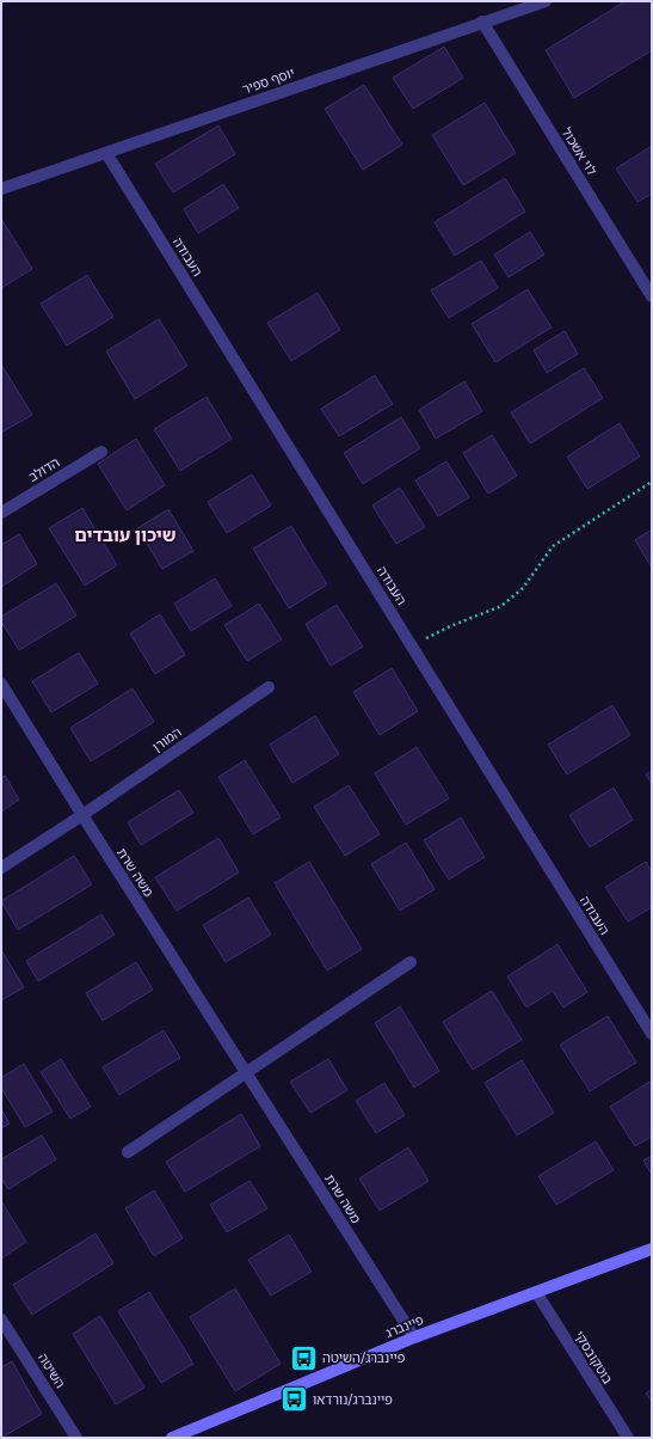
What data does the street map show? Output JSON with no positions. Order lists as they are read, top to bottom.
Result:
{
  "streets": {
    "street": [
      "יוסף ספיר",
      "לוי אשכול",
      "העבודה",
      "הדולב",
      "המורן",
      "משה שרת",
      "פיינברג",
      "בוטקובסקי",
      "השיטה"
    ]
  },
  "crossings": [
    ["יוסף ספיר", "לוי אשכול"],
    ["יוסף ספיר", "העבודה"],
    ["המורן", "משה שרת"],
    ["משה שרת", "פיינברג"],
    ["פיינברג", "בוטקובסקי"]
  ],
  "districts": ["שיכון עובדים"],
  "places": {
    "bus stop": ["פיינברג/השיטה", "פיינברג/נורדאו"]
  }
}
